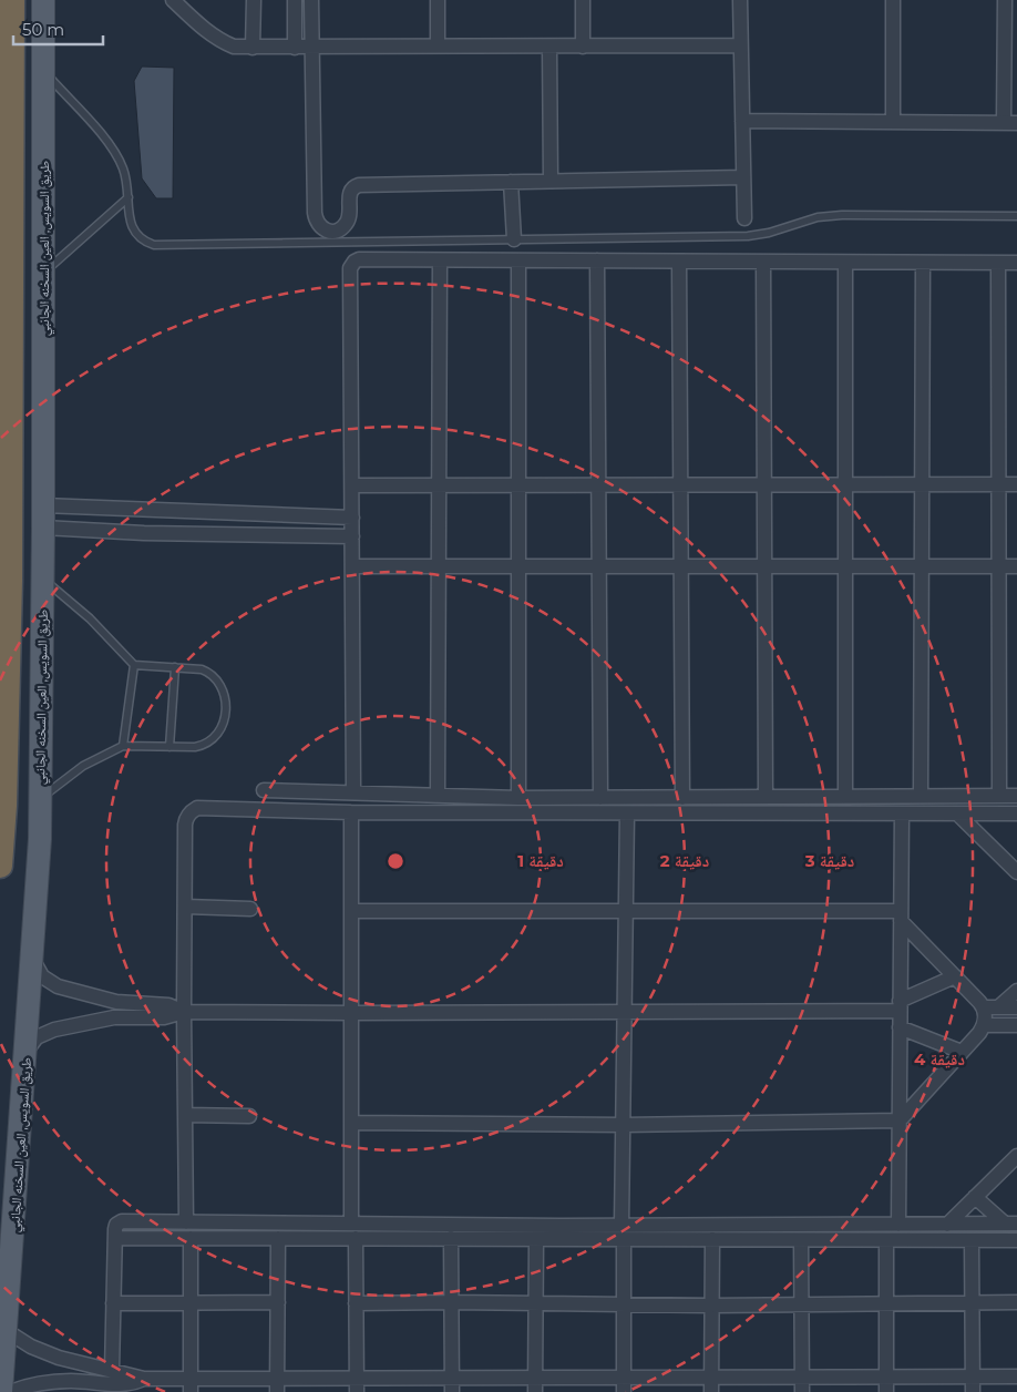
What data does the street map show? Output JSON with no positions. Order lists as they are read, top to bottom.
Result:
{
  "streets": {
    "main road": ["طريق السويس, العين السخنه الجانبي"]
  },
  "scale_bar": "50 m",
  "rings": [
    "1 دقيقة",
    "2 دقيقة",
    "3 دقيقة",
    "4 دقيقة"
  ]
}
